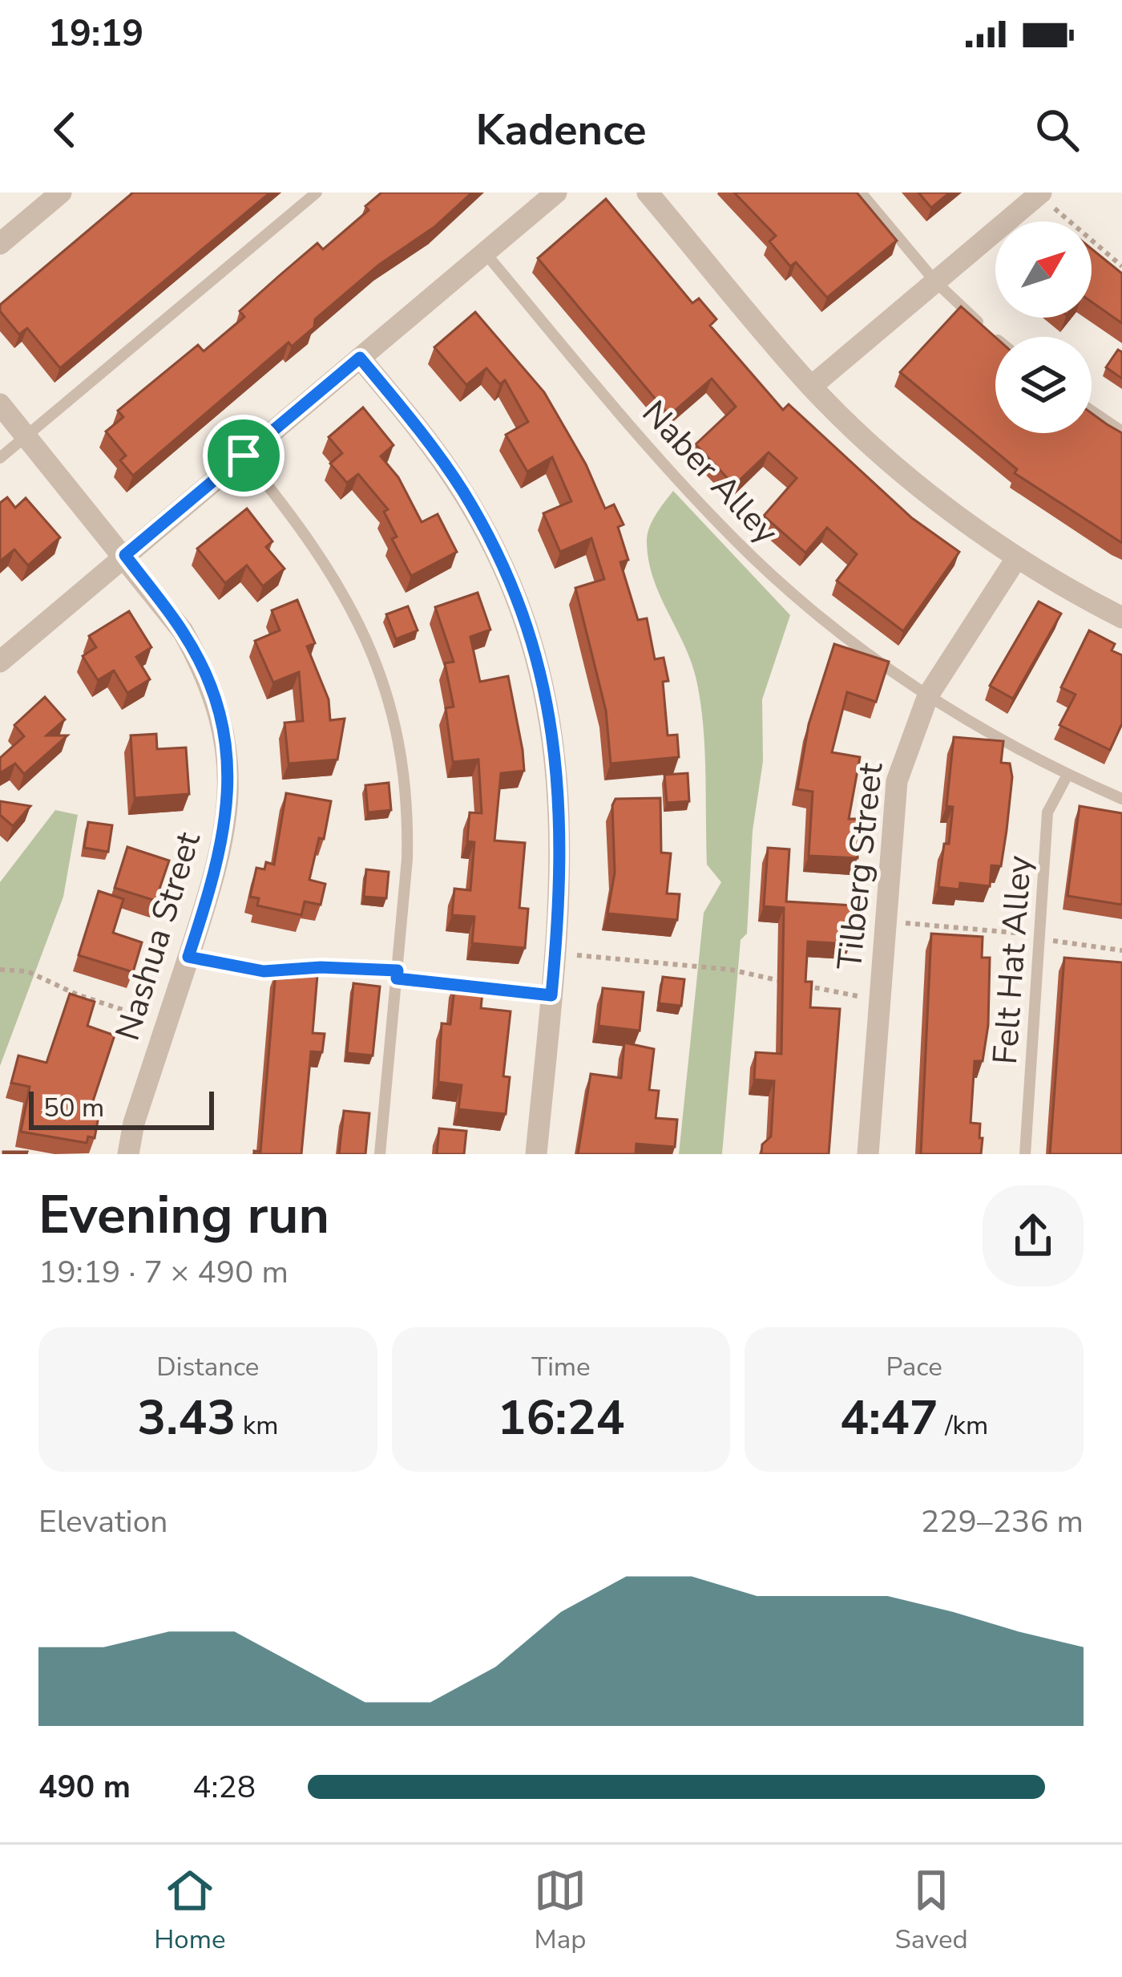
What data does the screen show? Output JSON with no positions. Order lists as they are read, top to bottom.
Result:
{
  "streets": {
    "street": ["Tilberg Street", "Nashua Street"],
    "lane": ["Naber Alley", "Felt Hat Alley"]
  },
  "crossings": [
    ["Naber Alley", "Tilberg Street"]
  ],
  "scale_bar": "50 m",
  "north": "top right",
  "page": {
    "status": "19:19",
    "header": "Kadence",
    "scale": "50 m",
    "heading": ["Evening run", "19:19 · 7 × 490 m"],
    "stats": [
      ["Distance", "3.43 km"],
      ["Time", "16:24"],
      ["Pace", "4:47 /km"]
    ],
    "chart": ["Elevation", "229–236 m"],
    "list": [
      {
        "name": "490 m",
        "note": "4:28"
      }
    ],
    "tabs": ["Home", "Map", "Saved"]
  }
}
